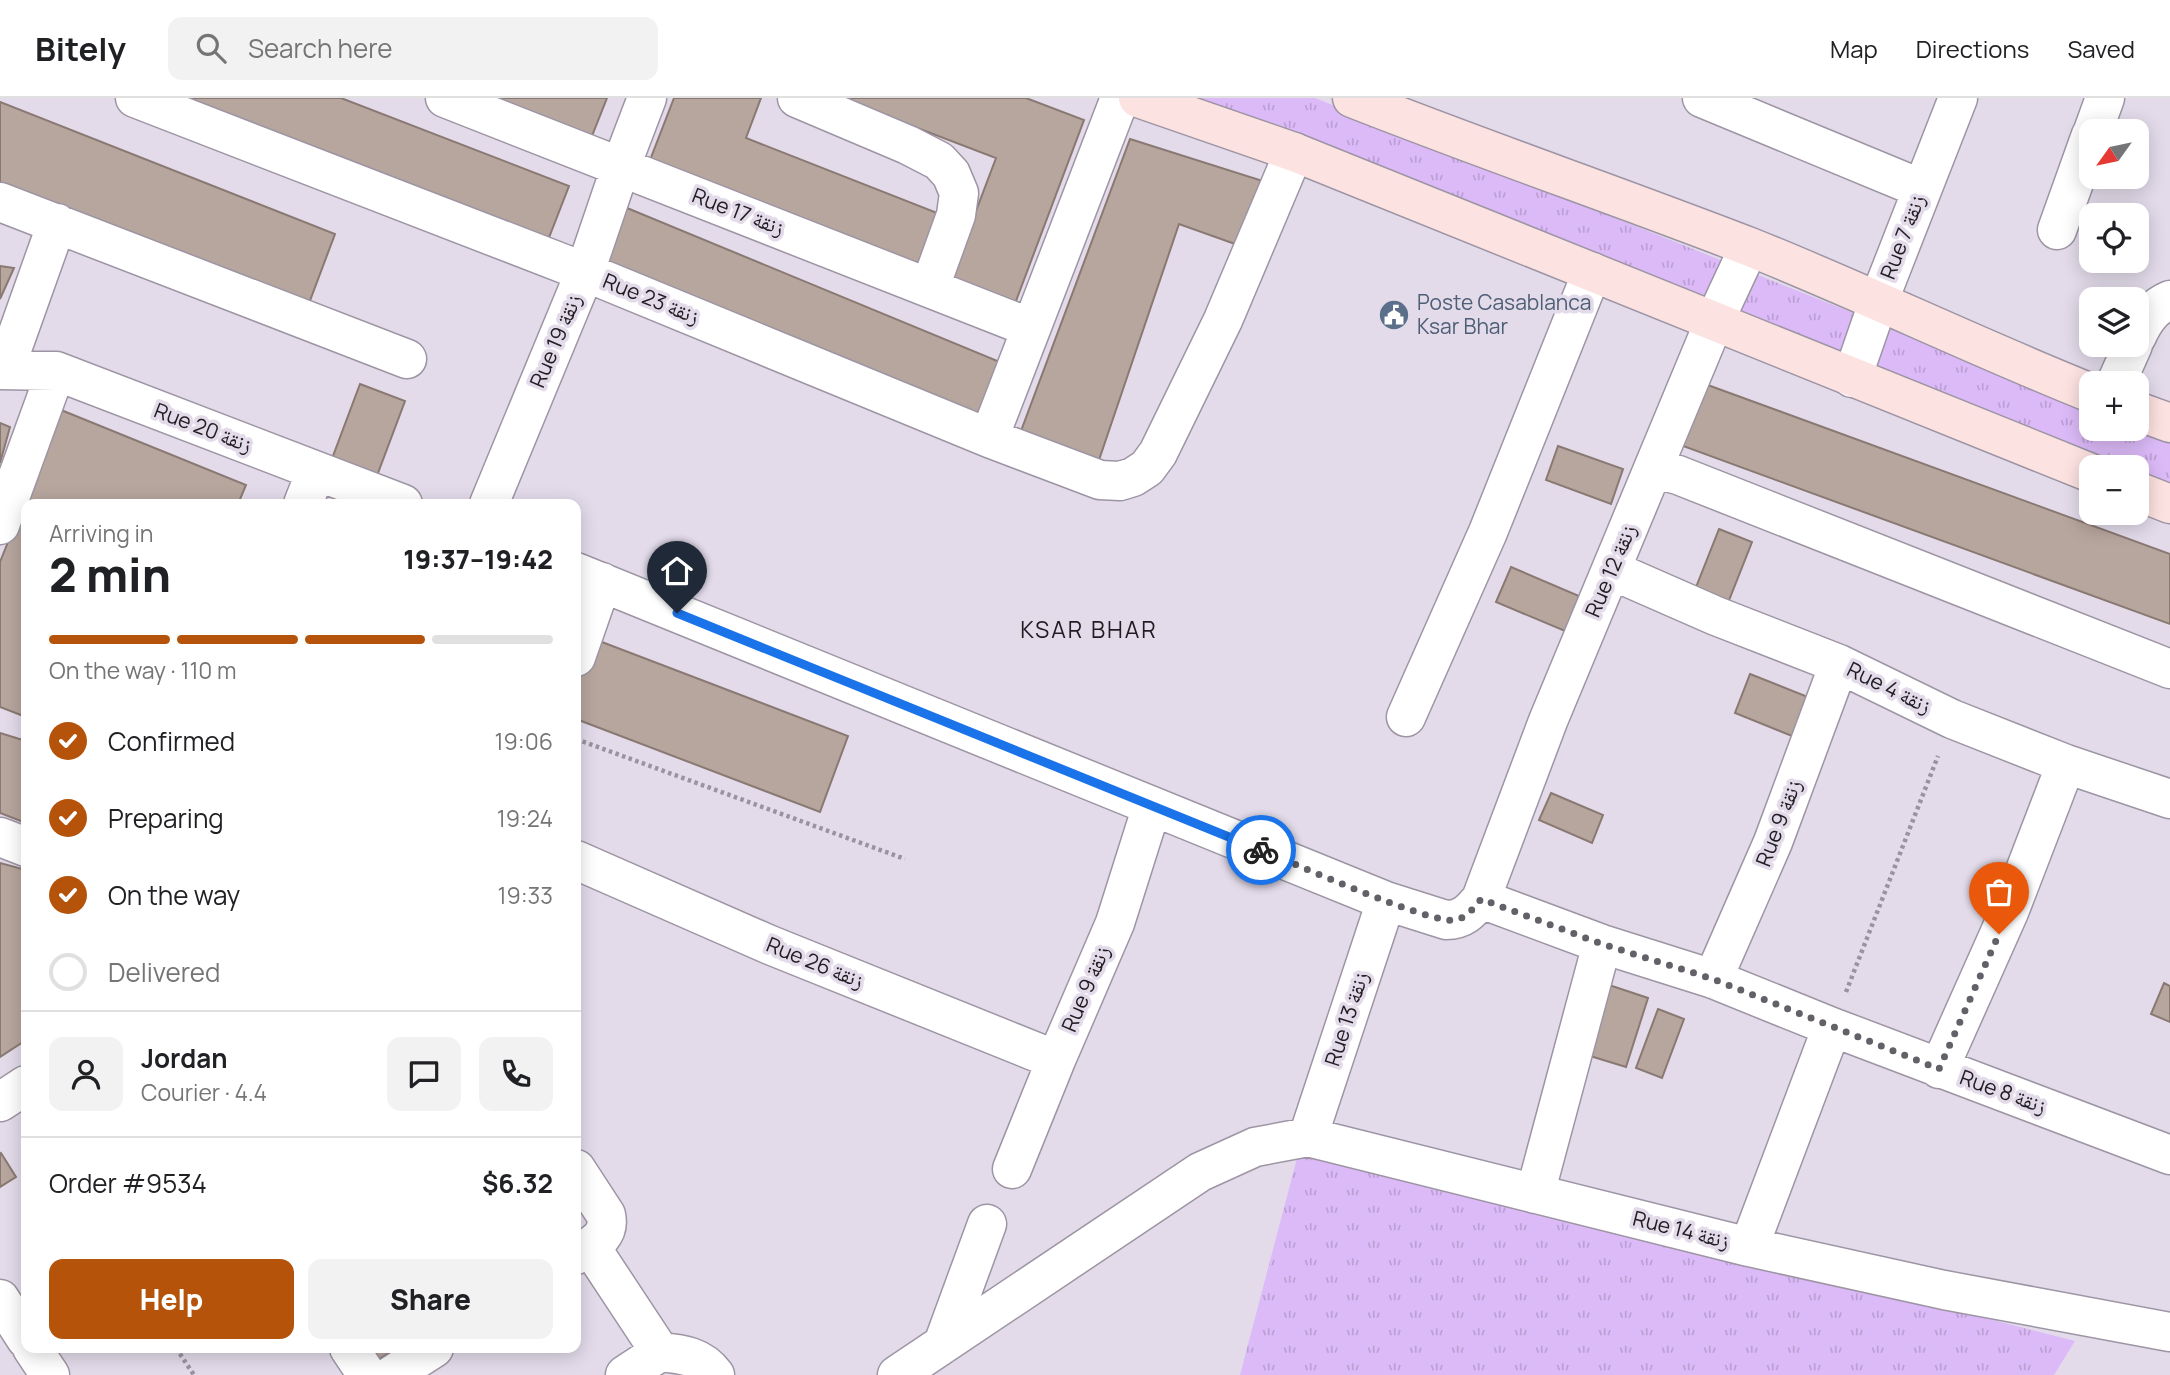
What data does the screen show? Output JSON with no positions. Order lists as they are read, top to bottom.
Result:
{
  "streets": {
    "street": [
      "Rue 17 زنقة",
      "Rue 7 زنقة",
      "Rue 23 زنقة",
      "Rue 19 زنقة",
      "Rue 20 زنقة",
      "Rue 12 زنقة",
      "Rue 4 زنقة",
      "Rue 9 زنقة",
      "Rue 26 زنقة",
      "Rue 13 زنقة",
      "Rue 8 زنقة",
      "Rue 14 زنقة"
    ]
  },
  "crossings": [
    ["Rue 17 زنقة", "Rue 19 زنقة"],
    ["Rue 23 زنقة", "Rue 19 زنقة"],
    ["Rue 12 زنقة", "Rue 4 زنقة"],
    ["Rue 12 زنقة", "Rue 8 زنقة"],
    ["Rue 4 زنقة", "Rue 9 زنقة"],
    ["Rue 9 زنقة", "Rue 26 زنقة"],
    ["Rue 9 زنقة", "Rue 8 زنقة"],
    ["Rue 13 زنقة", "Rue 14 زنقة"]
  ],
  "districts": ["KSAR BHAR"],
  "places": {
    "public building": ["Poste Casablanca Ksar Bhar"]
  },
  "north": "bottom left",
  "page": {
    "header": "Bitely",
    "search": "Search here",
    "nav": ["Map", "Directions", "Saved"],
    "map_buttons": ["+", "−"],
    "heading": ["2 min", "Arriving in", "19:37–19:42"],
    "panel": [
      "Jordan",
      "Courier · 4.4",
      "Order #9534",
      "$6.32"
    ],
    "bar": "On the way · 110 m",
    "list": [
      ["Confirmed", "19:06"],
      ["Preparing", "19:24"],
      ["On the way", "19:33"],
      "Delivered"
    ],
    "buttons": ["Help", "Share"]
  }
}
